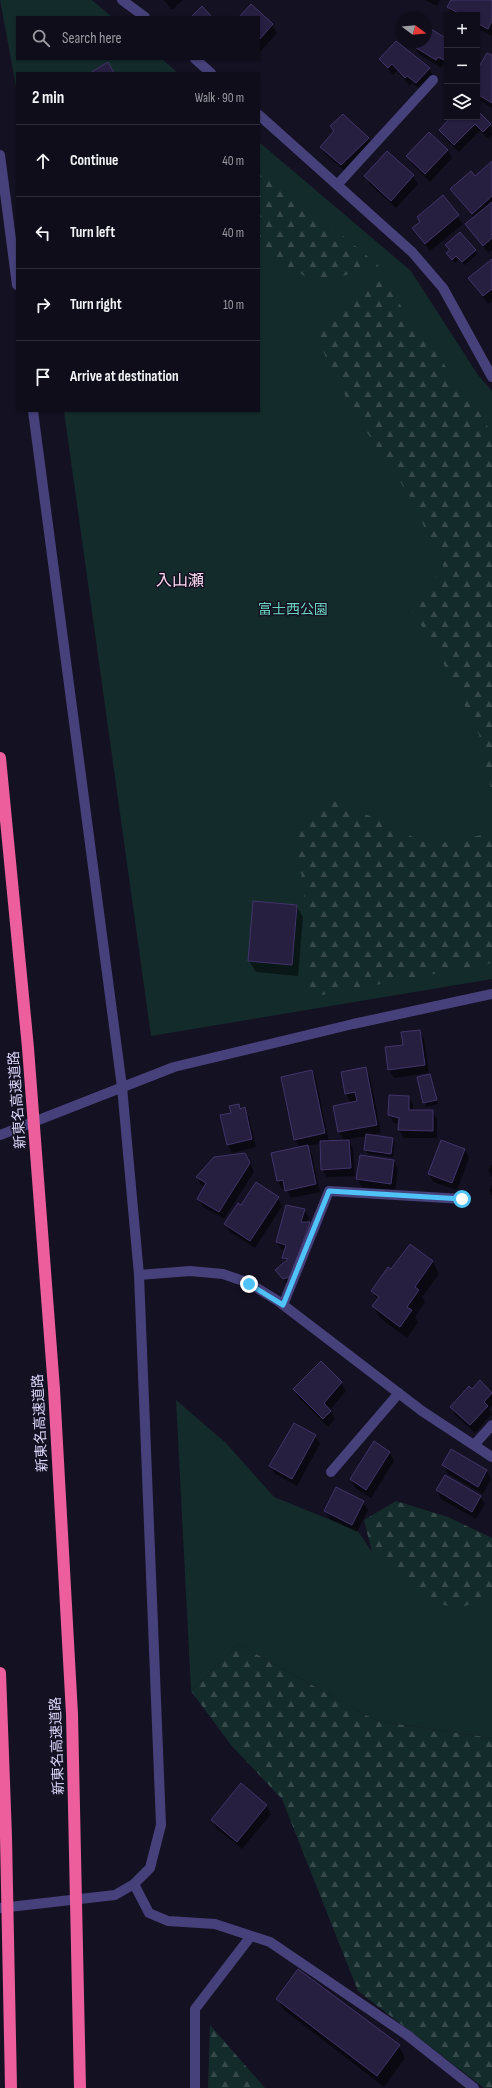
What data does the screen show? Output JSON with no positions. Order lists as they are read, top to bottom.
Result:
{
  "streets": {
    "highway": ["新東名高速道路"]
  },
  "districts": ["入山瀬"],
  "parks": ["富士西公園"],
  "north": "right",
  "page": {
    "map_buttons": ["+", "−"],
    "search": "Search here",
    "heading": ["2 min", "Walk · 90 m"],
    "list": [
      ["Continue", "40 m"],
      ["Turn left", "40 m"],
      ["Turn right", "10 m"],
      "Arrive at destination"
    ]
  }
}
